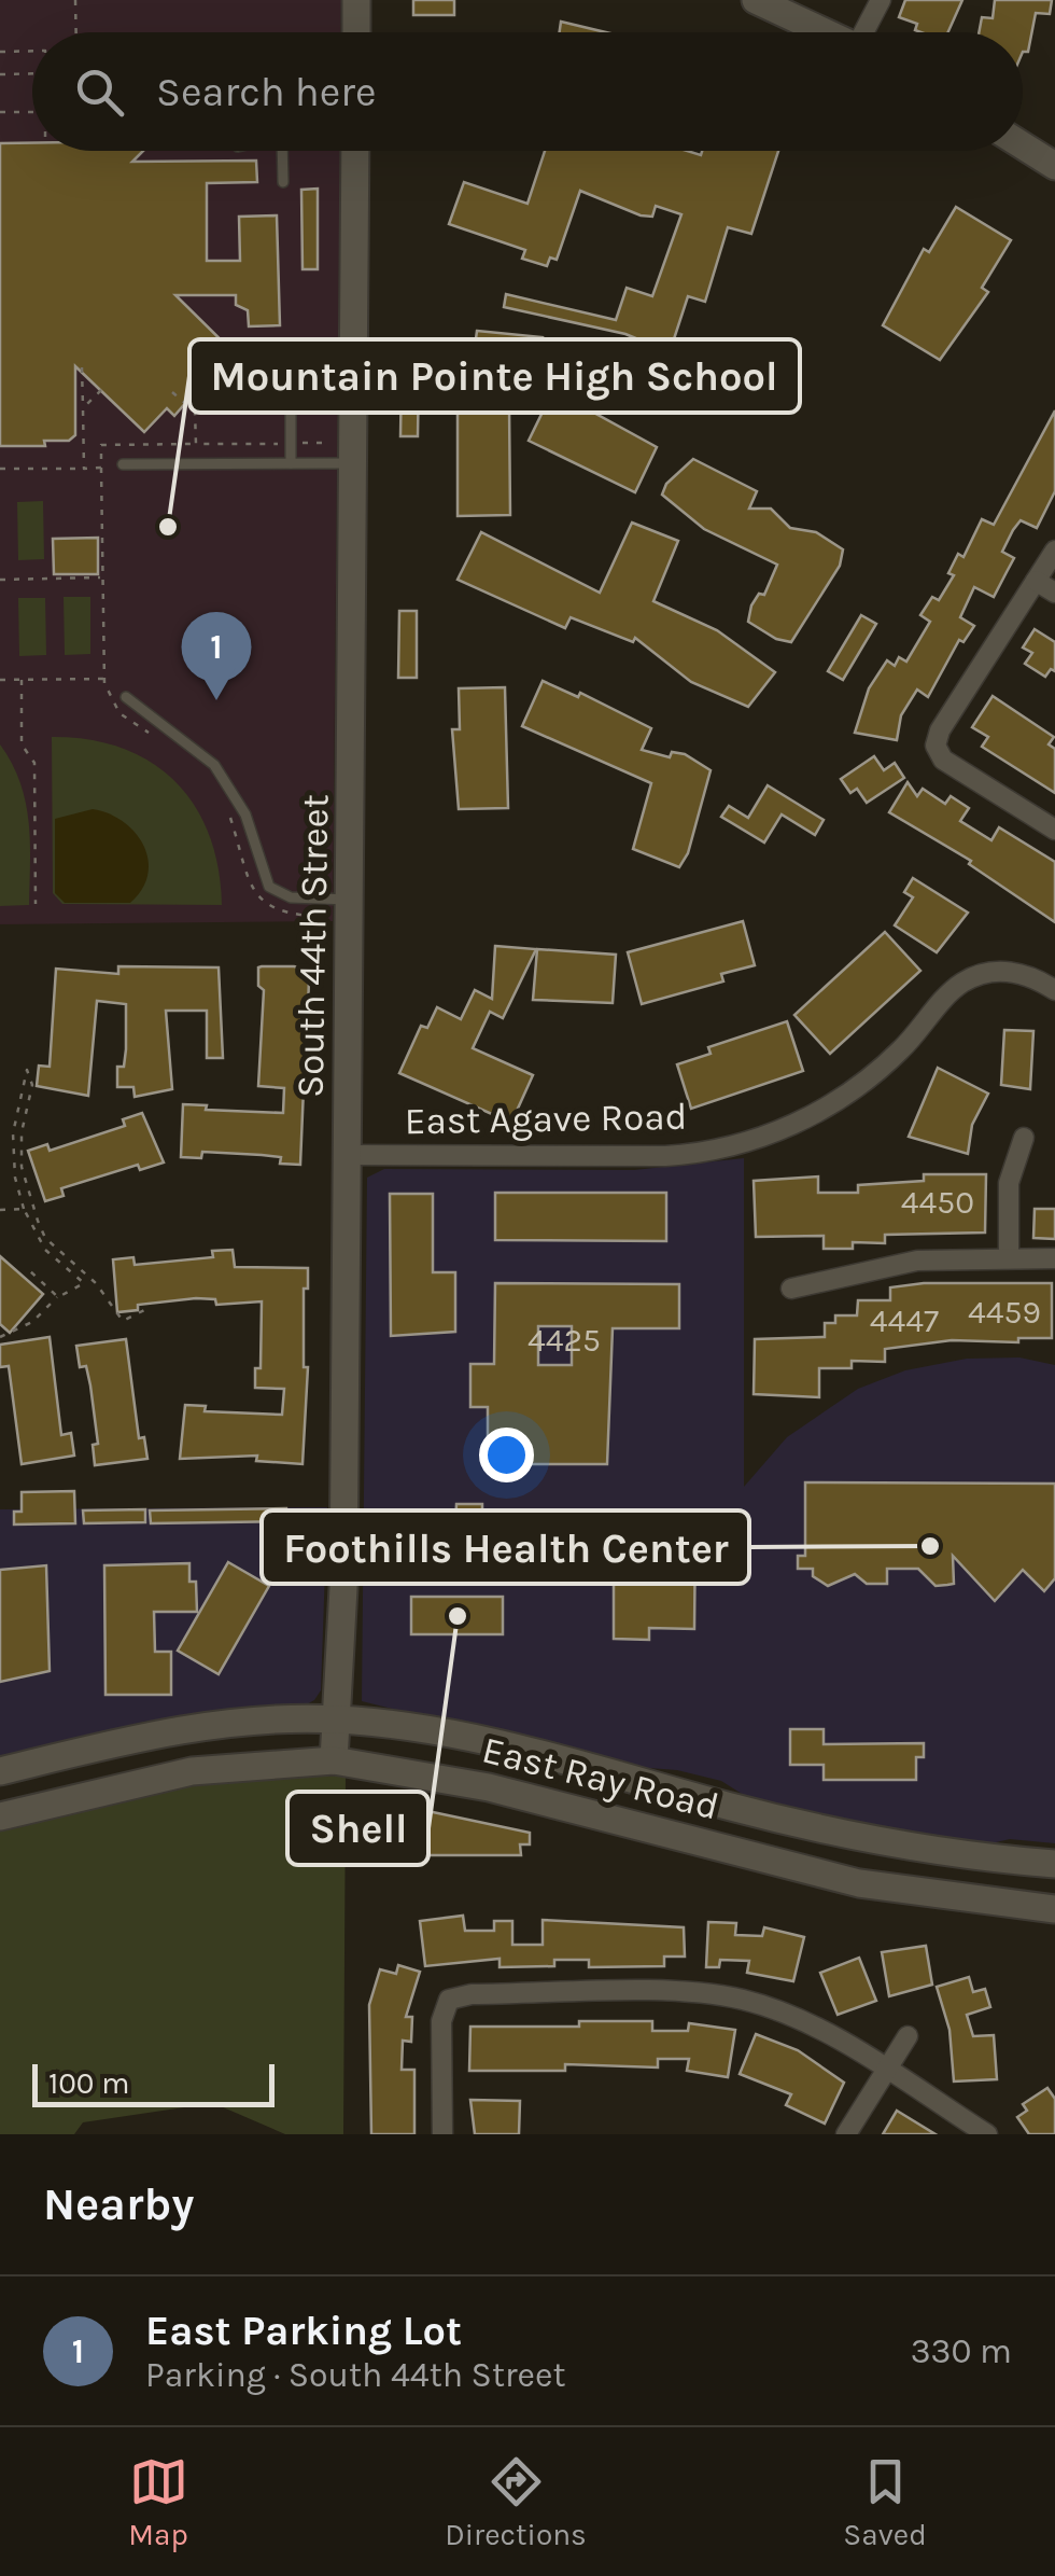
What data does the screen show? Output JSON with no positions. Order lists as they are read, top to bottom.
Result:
{
  "streets": {
    "main road": ["South 44th Street", "East Ray Road"],
    "street": ["East Agave Road"]
  },
  "crossings": [
    ["South 44th Street", "East Agave Road"],
    ["South 44th Street", "East Ray Road"]
  ],
  "places": ["Mountain Pointe High School", "Foothills Health Center", "Shell"],
  "house_numbers": [
    "4450",
    "4459",
    "4447",
    "4425"
  ],
  "scale_bar": "100 m",
  "page": {
    "search": "Search here",
    "pins": "1",
    "scale": "100 m",
    "heading": "Nearby",
    "list": [
      {
        "mark": "1",
        "name": "East Parking Lot",
        "note": "Parking · South 44th Street",
        "value": "330 m"
      }
    ],
    "nav": ["Map", "Directions", "Saved"]
  }
}
